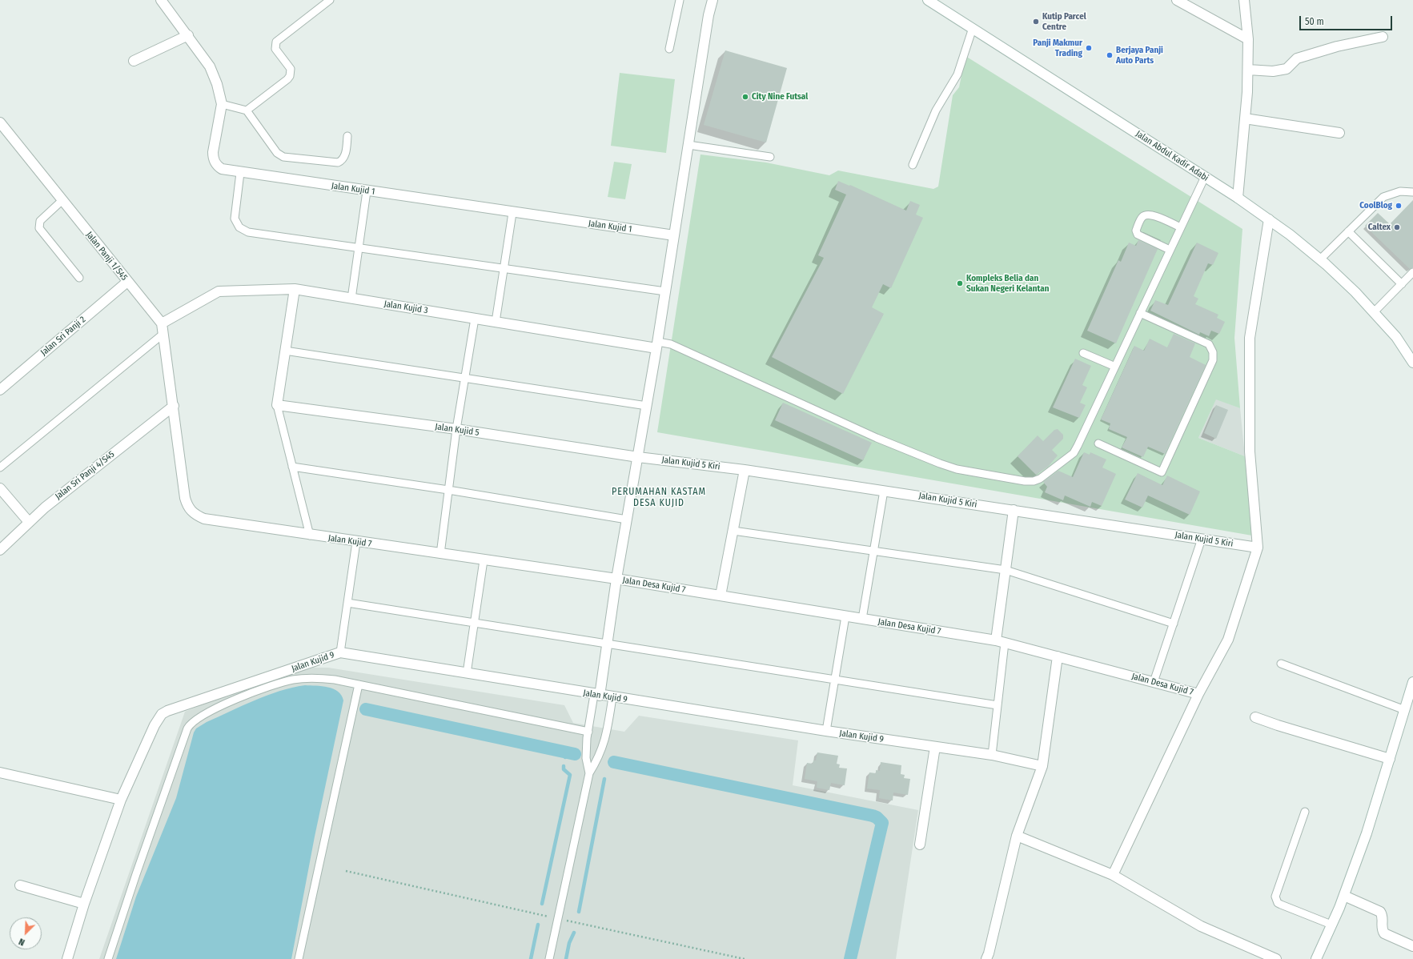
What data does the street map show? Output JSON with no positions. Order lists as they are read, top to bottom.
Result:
{
  "streets": {
    "street": [
      "Jalan Abdul Kadir Adabi",
      "Jalan Kujid 1",
      "Jalan Panji 1/S45",
      "Jalan Kujid 3",
      "Jalan Sri Panji 2",
      "Jalan Kujid 5",
      "Jalan Kujid 5 Kiri",
      "Jalan Sri Panji 4/S45",
      "Jalan Kujid 7",
      "Jalan Desa Kujid 7",
      "Jalan Kujid 9"
    ]
  },
  "crossings": [
    ["Jalan Panji 1/S45", "Jalan Kujid 3"],
    ["Jalan Panji 1/S45", "Jalan Sri Panji 2"],
    ["Jalan Kujid 5", "Jalan Kujid 5 Kiri"],
    ["Jalan Sri Panji 4/S45", "Jalan Kujid 7"],
    ["Jalan Kujid 7", "Jalan Desa Kujid 7"]
  ],
  "districts": ["PERUMAHAN KASTAM DESA KUJID"],
  "places": [
    "Kutip Parcel Centre",
    "Panji Makmur Trading",
    "Berjaya Panji Auto Parts",
    "City Nine Futsal",
    "CoolBlog",
    "Caltex",
    "Kompleks Belia dan Sukan Negeri Kelantan"
  ],
  "scale_bar": "50 m",
  "north": "bottom left"
}
